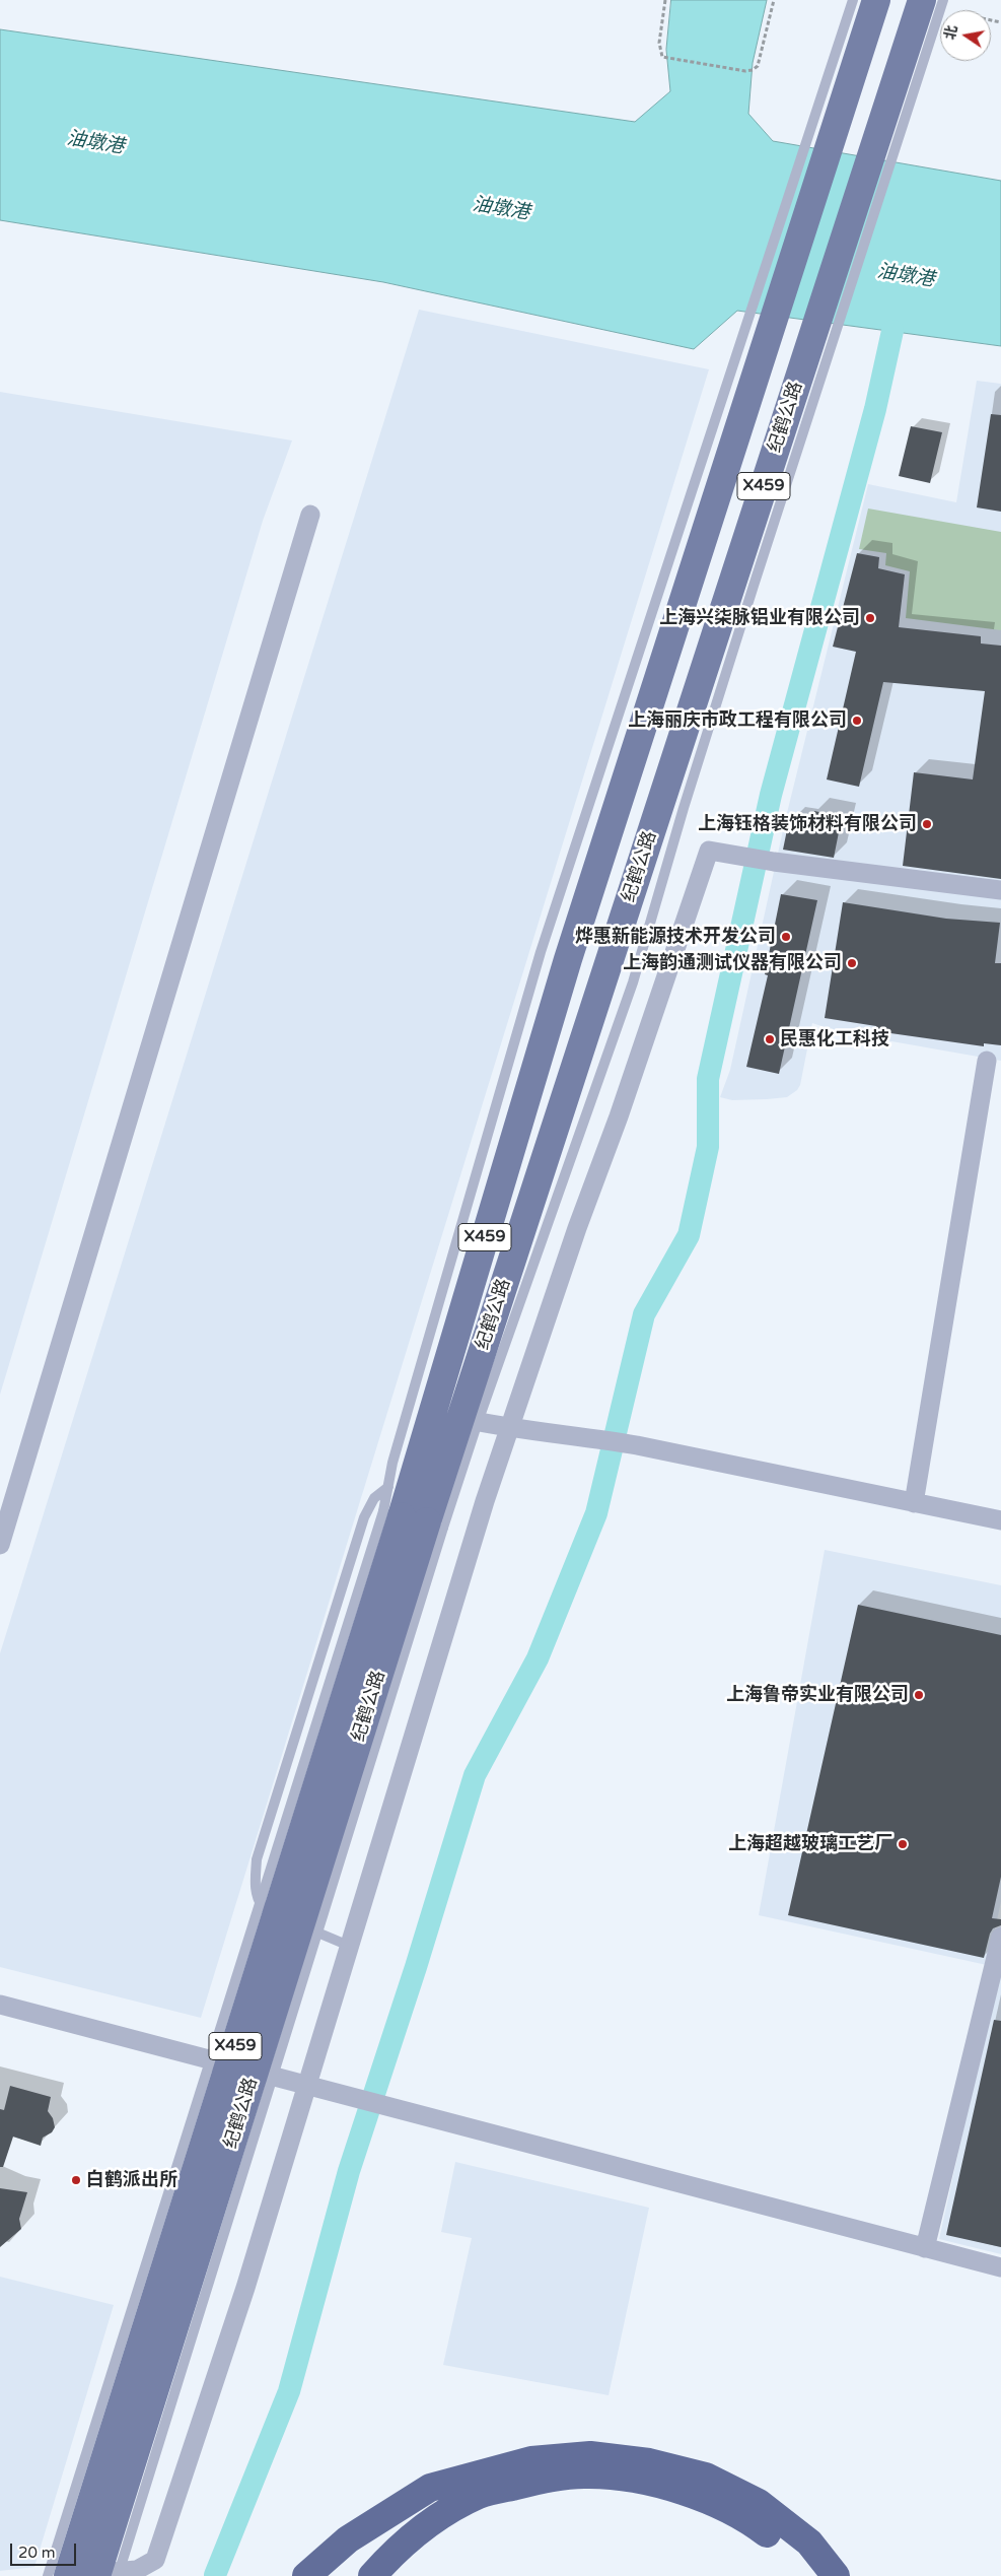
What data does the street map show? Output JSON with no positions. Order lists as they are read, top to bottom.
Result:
{
  "streets": {
    "main road": ["纪鹤公路", "X459"]
  },
  "water": ["油墩港"],
  "places": [
    "上海兴柒脉铝业有限公司",
    "上海丽庆市政工程有限公司",
    "上海钰格装饰材料有限公司",
    "烨惠新能源技术开发公司",
    "上海韵通测试仪器有限公司",
    "民惠化工科技",
    "上海鲁帝实业有限公司",
    "上海超越玻璃工艺厂",
    "白鹤派出所"
  ],
  "scale_bar": "20 m",
  "north": "left"
}
